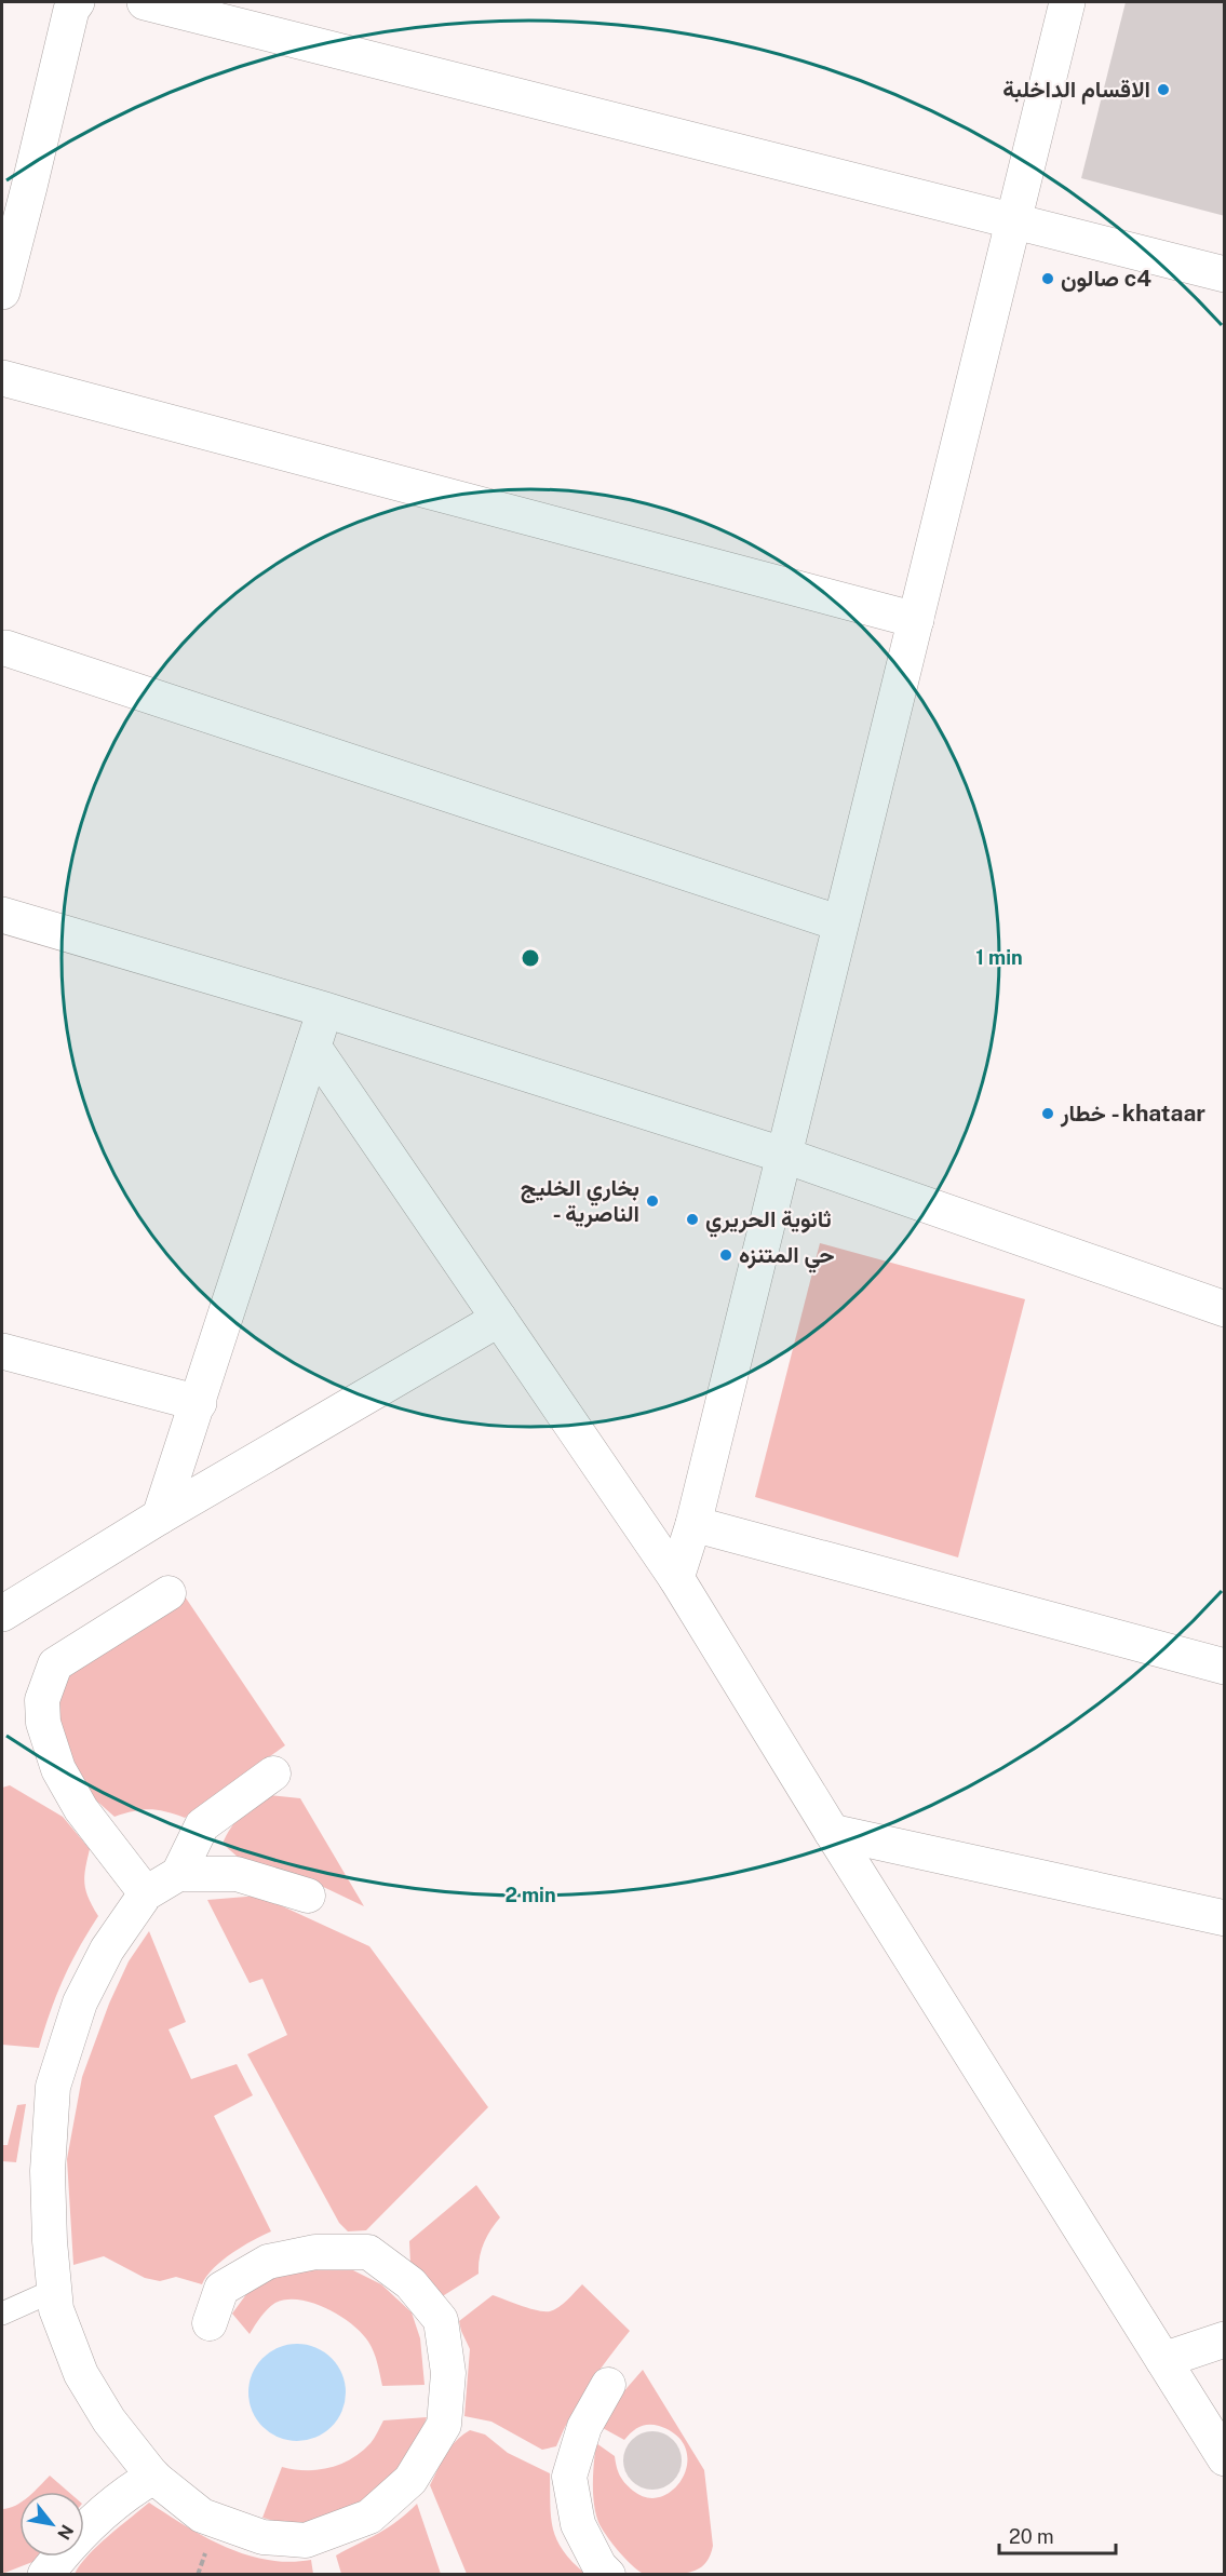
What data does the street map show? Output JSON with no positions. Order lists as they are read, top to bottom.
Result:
{
  "places": [
    "الاقسام الداخلبة",
    "صالون c4",
    "خطار - khataar",
    "بخاري الخليج - الناصرية",
    "ثانوية الحريري",
    "حي المتنزه"
  ],
  "scale_bar": "20 m",
  "north": "bottom right",
  "rings": ["1 min", "2 min"]
}
